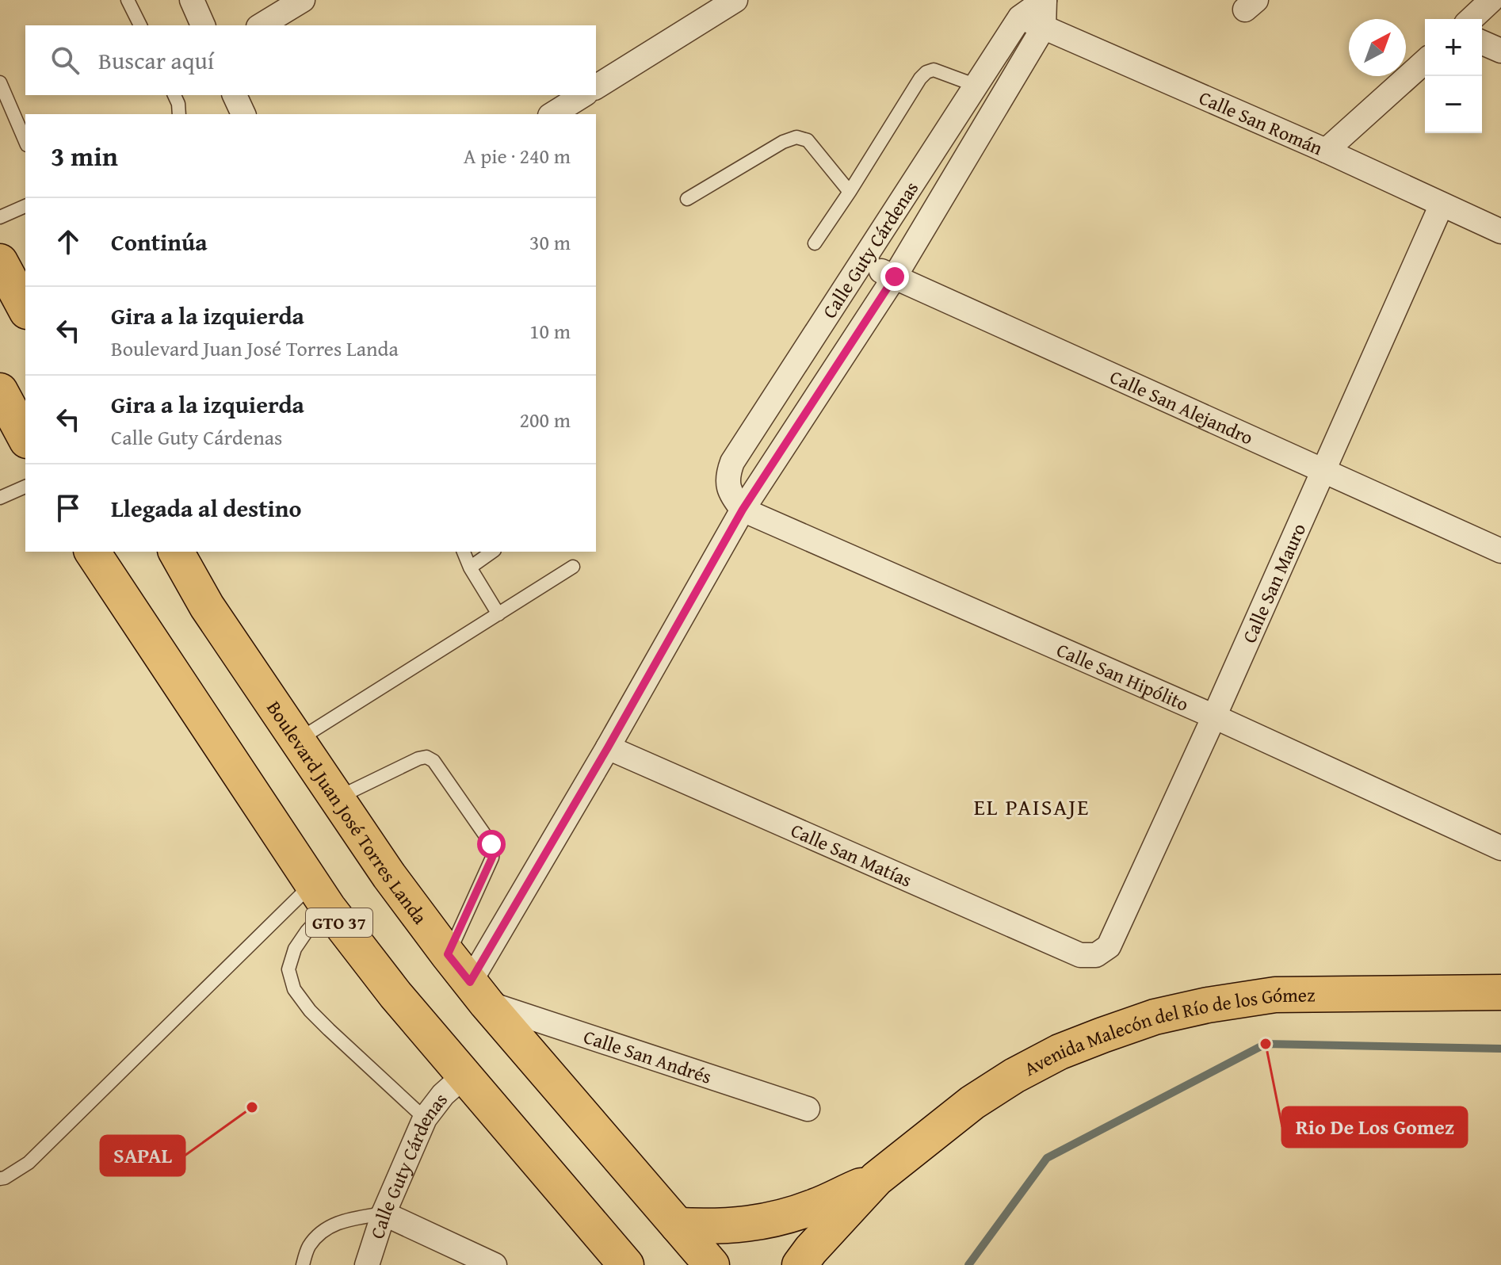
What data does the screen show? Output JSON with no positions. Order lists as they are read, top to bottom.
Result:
{
  "streets": {
    "main road": ["Boulevard Juan José Torres Landa", "GTO 37", "Avenida Malecón del Río de los Gómez"],
    "street": [
      "Calle San Román",
      "Calle Guty Cárdenas",
      "Calle San Alejandro",
      "Calle San Mauro",
      "Calle San Hipólito",
      "Calle San Matías",
      "Calle San Andrés"
    ]
  },
  "crossings": [
    ["Calle San Román", "Calle Guty Cárdenas"],
    ["Calle San Román", "Calle San Mauro"],
    ["Calle Guty Cárdenas", "Calle San Alejandro"],
    ["Calle Guty Cárdenas", "Calle San Hipólito"],
    ["Calle Guty Cárdenas", "Boulevard Juan José Torres Landa"],
    ["Calle Guty Cárdenas", "Calle San Matías"],
    ["Calle Guty Cárdenas", "GTO 37"],
    ["Calle Guty Cárdenas", "Calle San Andrés"],
    ["Calle San Alejandro", "Calle San Mauro"],
    ["Calle San Mauro", "Calle San Hipólito"],
    ["Calle San Mauro", "Calle San Matías"],
    ["Boulevard Juan José Torres Landa", "Calle San Andrés"]
  ],
  "districts": ["EL PAISAJE"],
  "places": ["Rio De Los Gomez", "SAPAL"],
  "north": "top right",
  "page": {
    "map_buttons": ["+", "−"],
    "search": "Buscar aquí",
    "heading": ["3 min", "A pie · 240 m"],
    "list": [
      ["Continúa", "30 m"],
      ["Gira a la izquierda", "Boulevard Juan José Torres Landa", "10 m"],
      ["Gira a la izquierda", "Calle Guty Cárdenas", "200 m"],
      "Llegada al destino"
    ]
  }
}
